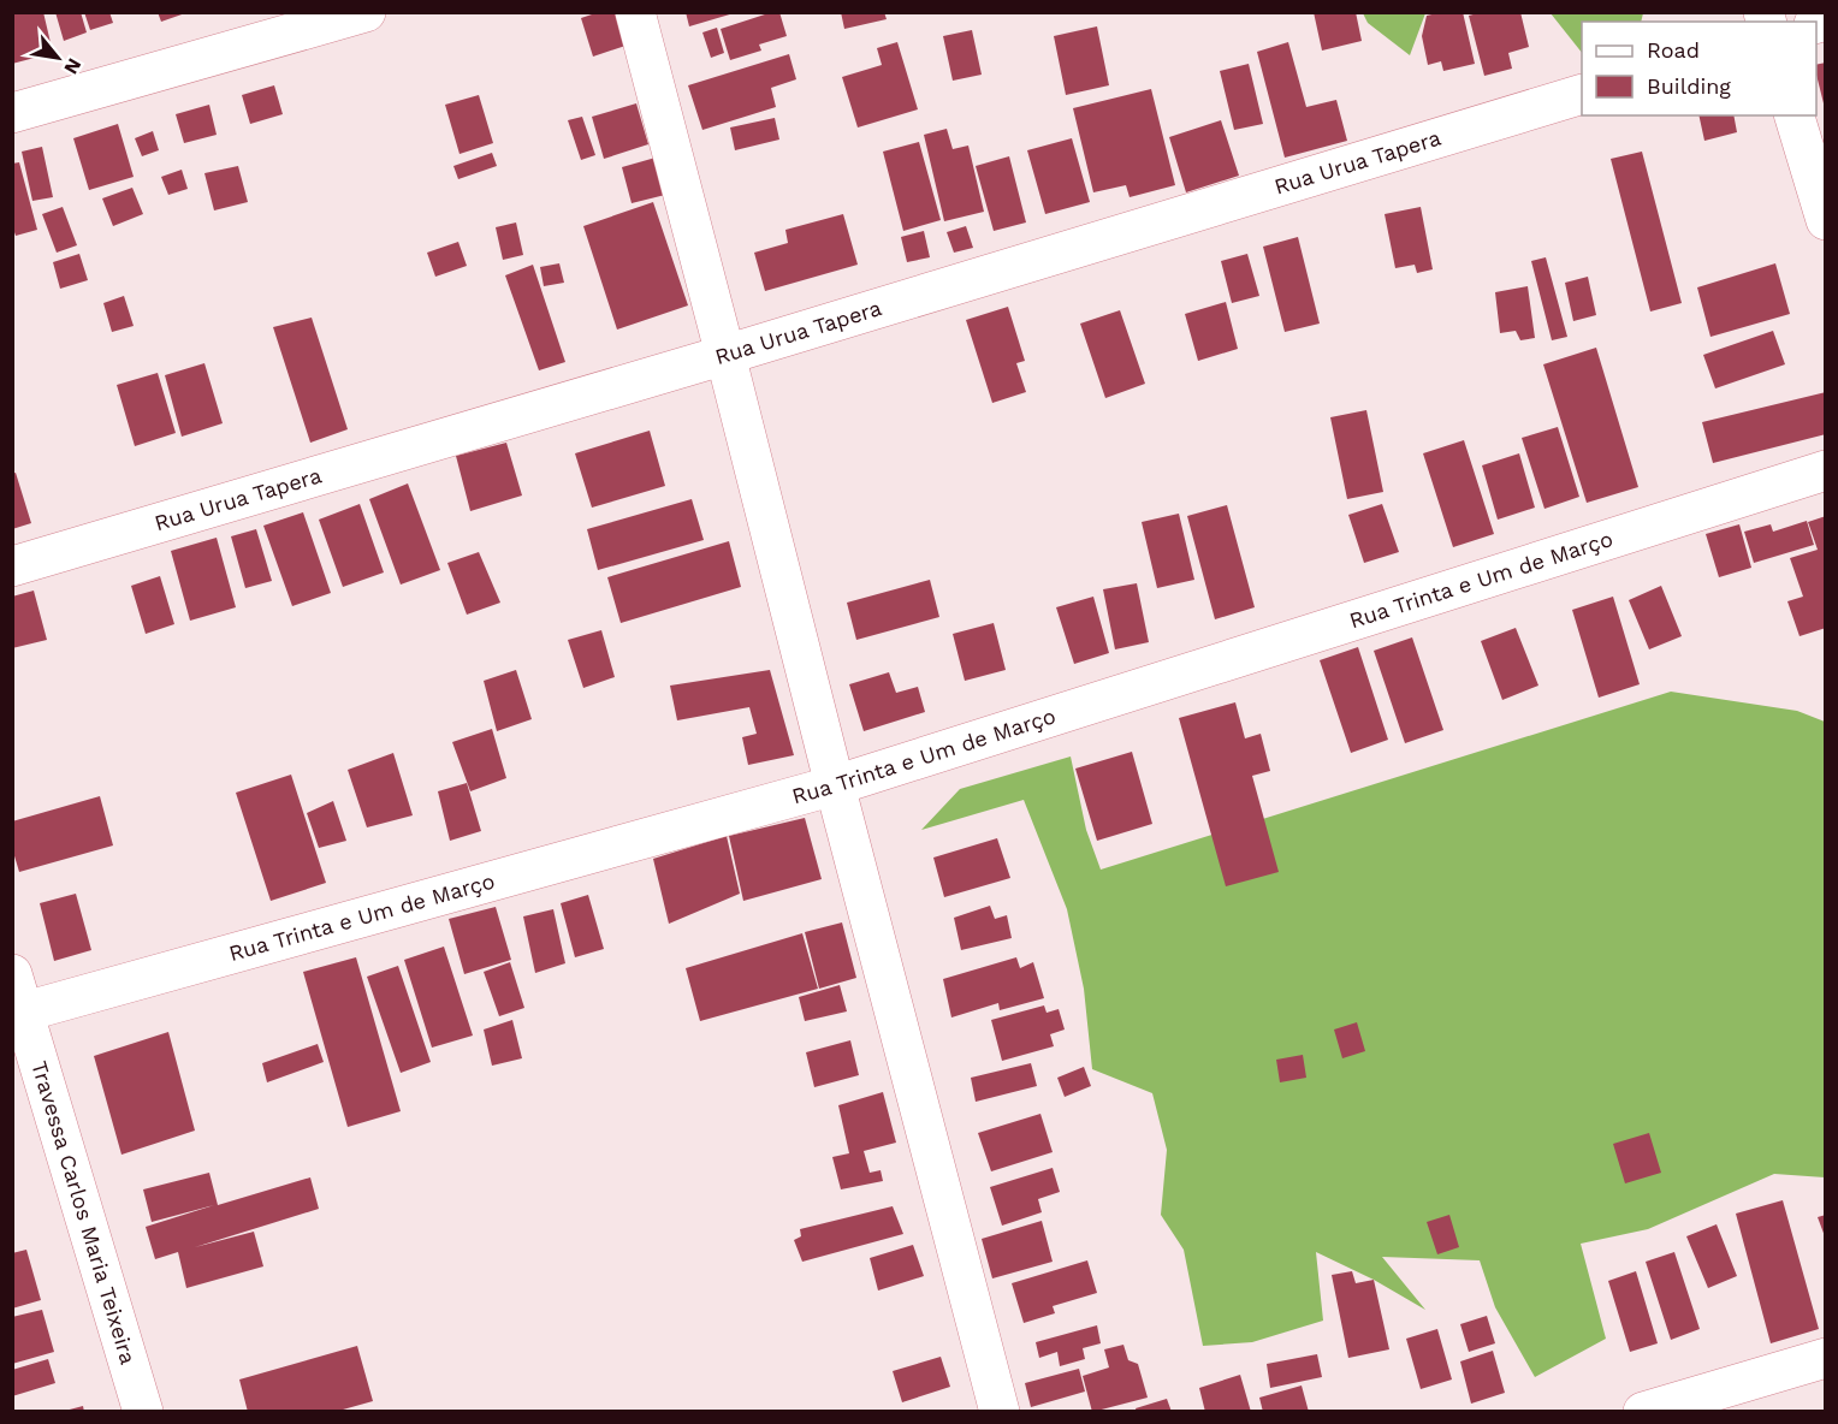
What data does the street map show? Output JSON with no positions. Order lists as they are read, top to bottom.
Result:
{
  "streets": {
    "street": ["Rua Urua Tapera", "Rua Trinta e Um de Março", "Travessa Carlos Maria Teixeira"]
  },
  "crossings": [
    ["Rua Trinta e Um de Março", "Travessa Carlos Maria Teixeira"]
  ],
  "legend": ["Road", "Building"],
  "north": "bottom right"
}
